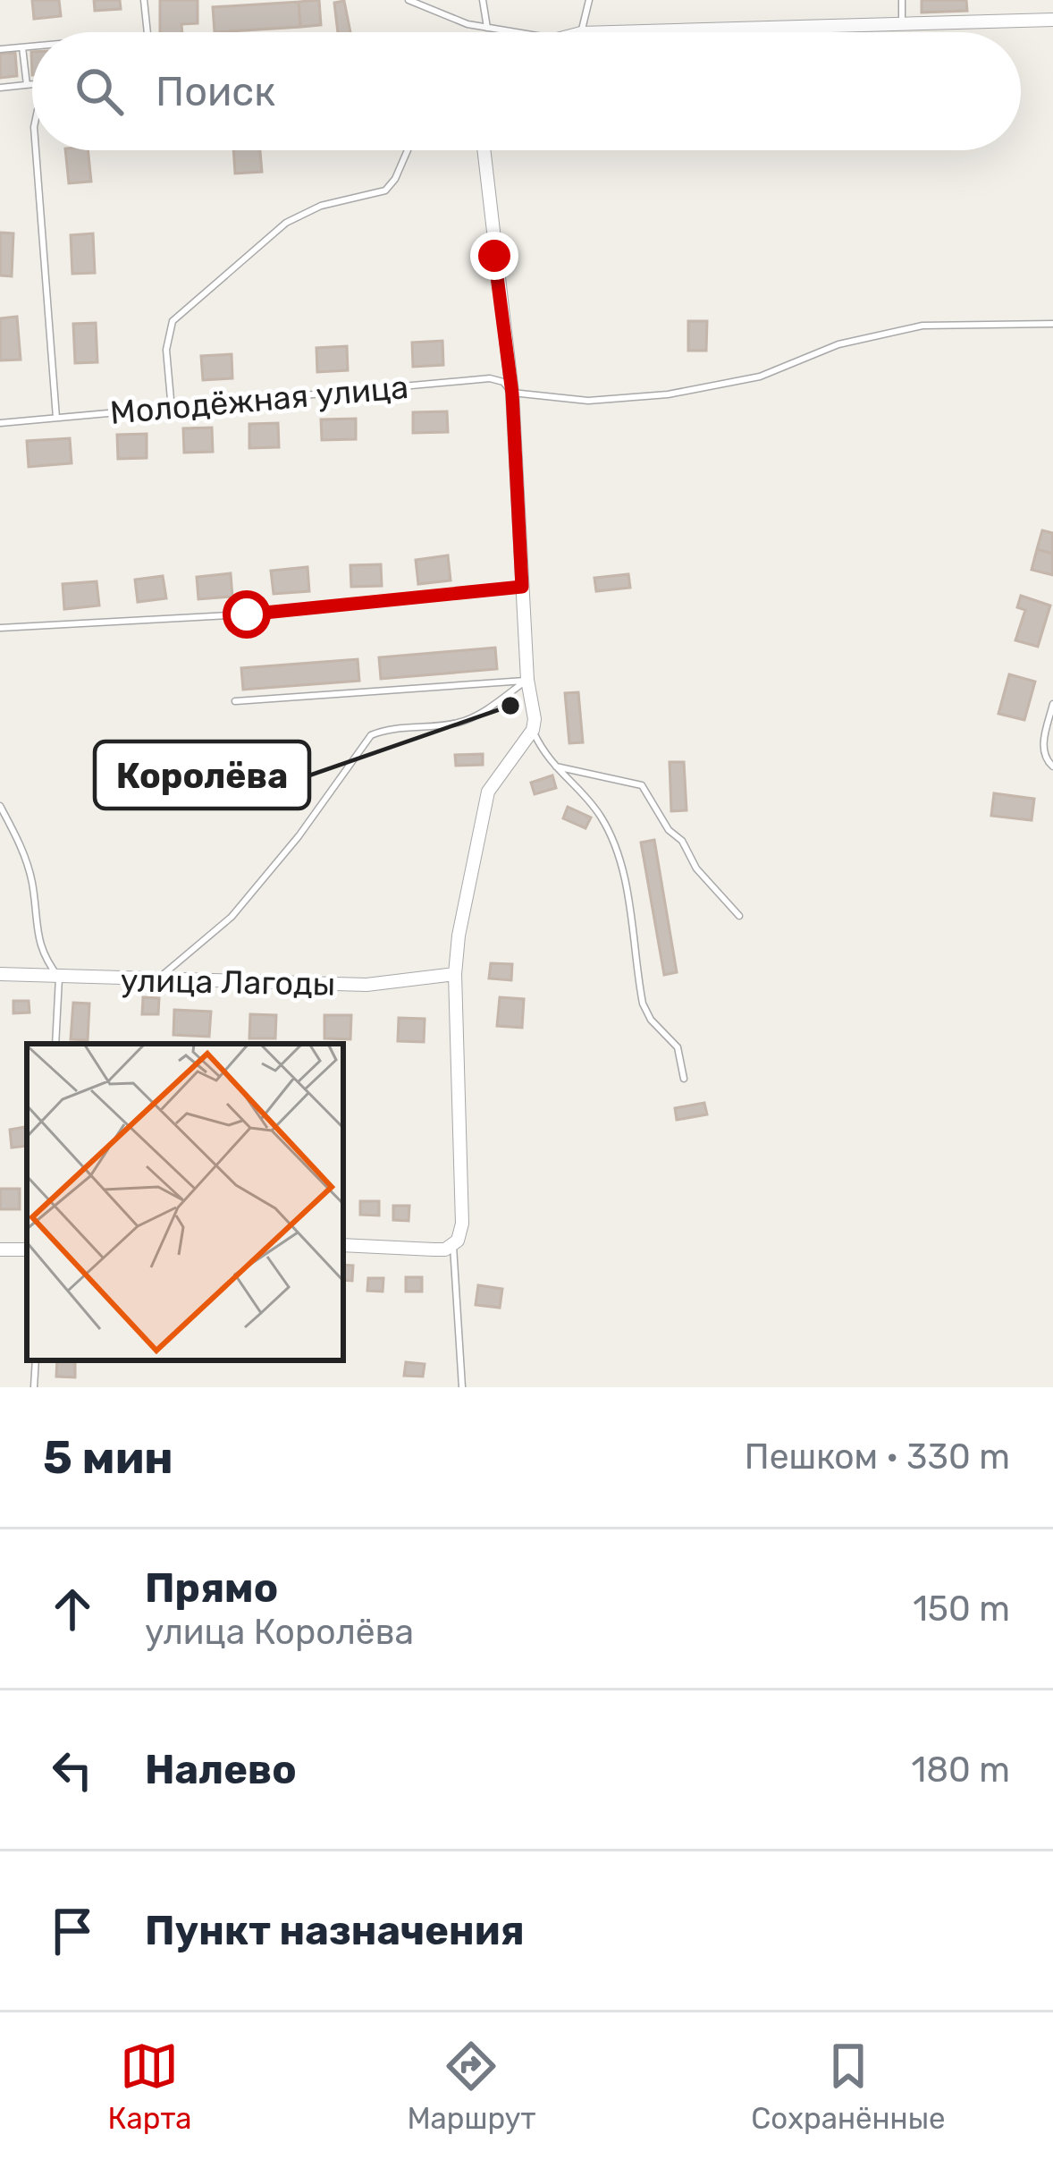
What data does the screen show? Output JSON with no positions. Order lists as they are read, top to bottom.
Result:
{
  "streets": {
    "street": ["улица Лагоды"],
    "lane": ["Молодёжная улица"]
  },
  "places": ["Королёва"],
  "page": {
    "search": "Поиск",
    "heading": ["5 мин", "Пешком · 330 m"],
    "list": [
      ["Прямо", "улица Королёва", "150 m"],
      ["Налево", "180 m"],
      "Пункт назначения"
    ],
    "nav": ["Карта", "Маршрут", "Сохранённые"]
  }
}
